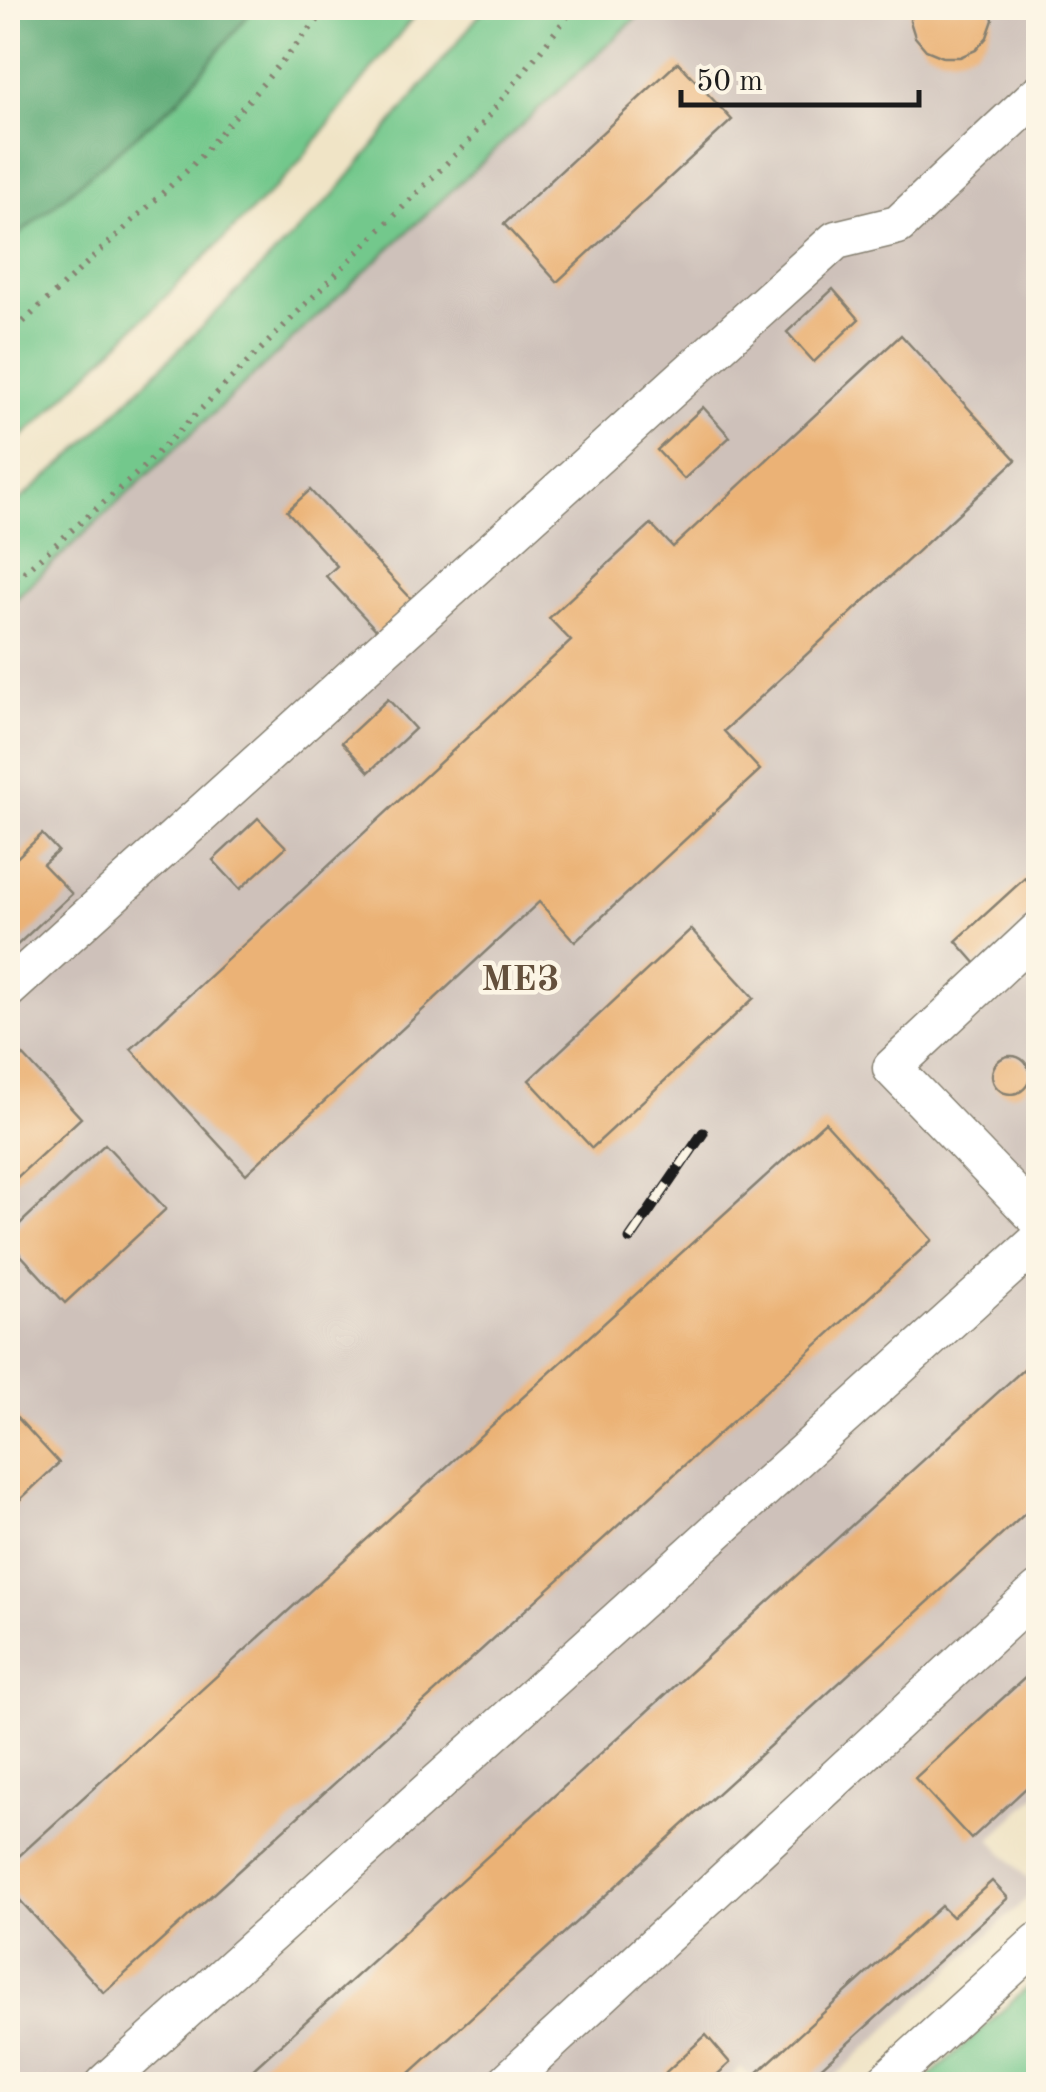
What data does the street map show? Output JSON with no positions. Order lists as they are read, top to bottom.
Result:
{
  "districts": ["МЕЗ"],
  "scale_bar": "50 m"
}
